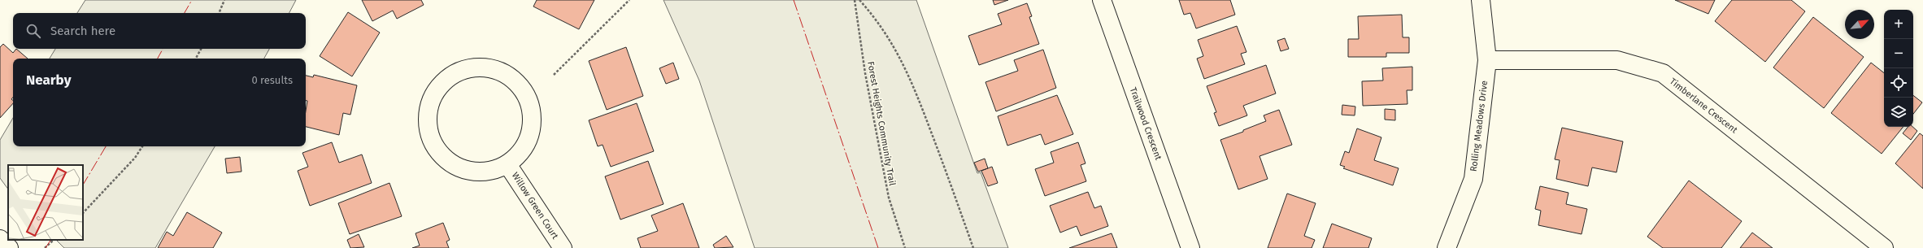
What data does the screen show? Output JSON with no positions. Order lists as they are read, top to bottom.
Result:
{
  "streets": {
    "street": [
      "Timberlane Crescent",
      "Trailwood Crescent",
      "Rolling Meadows Drive",
      "Willow Green Court"
    ],
    "path": ["Forest Heights Community Trail"]
  },
  "crossings": [
    ["Timberlane Crescent", "Rolling Meadows Drive"]
  ],
  "north": "top right",
  "page": {
    "map_buttons": ["+", "−"],
    "search": "Search here",
    "heading": ["Nearby", "0 results"]
  }
}
